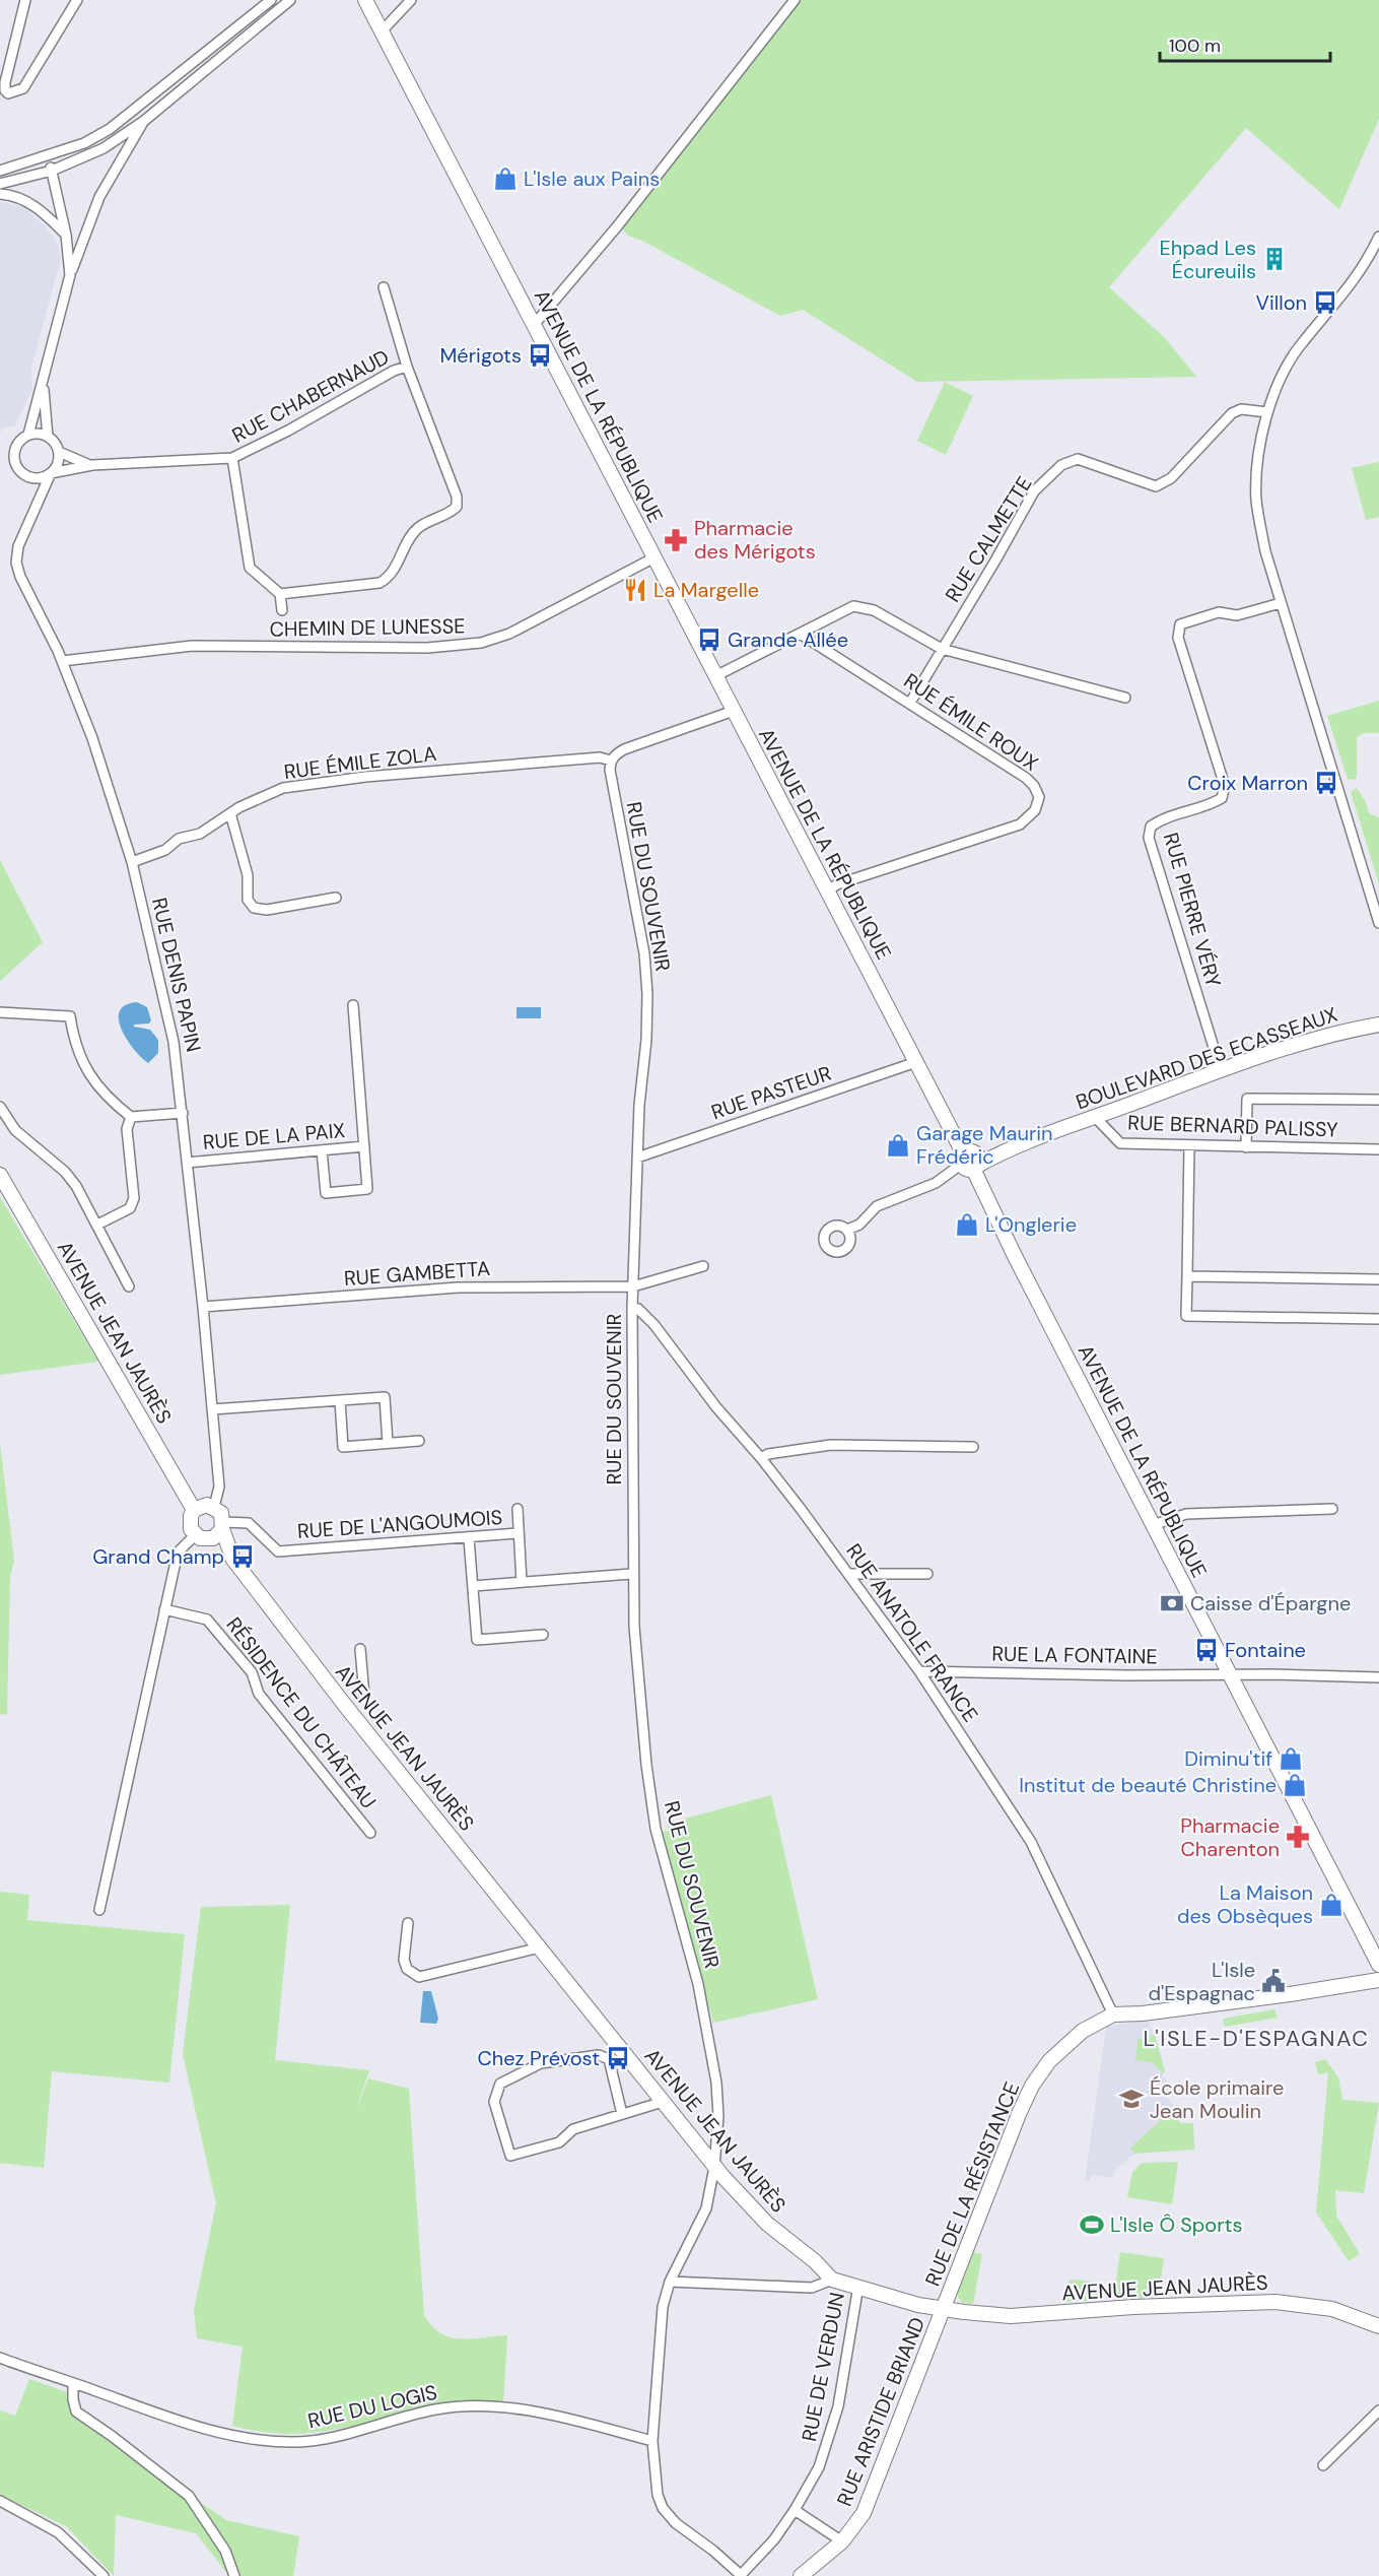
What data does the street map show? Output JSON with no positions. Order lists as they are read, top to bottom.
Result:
{
  "streets": {
    "main road": [
      "AVENUE DE LA RÉPUBLIQUE",
      "BOULEVARD DES ECASSEAUX",
      "AVENUE JEAN JAURÈS",
      "RUE DE LA RÉSISTANCE",
      "RUE ARISTIDE BRIAND"
    ],
    "street": [
      "RUE CHABERNAUD",
      "RUE CALMETTE",
      "CHEMIN DE LUNESSE",
      "RUE ÉMILE ROUX",
      "RUE ÉMILE ZOLA",
      "RUE DU SOUVENIR",
      "RUE PIERRE VÉRY",
      "RUE DENIS PAPIN",
      "RUE PASTEUR",
      "RUE BERNARD PALISSY",
      "RUE DE LA PAIX",
      "RUE GAMBETTA",
      "RUE DE L'ANGOUMOIS",
      "RUE ANATOLE FRANCE",
      "RUE LA FONTAINE",
      "RÉSIDENCE DU CHÂTEAU",
      "RUE DE VERDUN",
      "RUE DU LOGIS"
    ]
  },
  "crossings": [
    ["RUE CHABERNAUD", "RUE DENIS PAPIN"],
    ["AVENUE DE LA RÉPUBLIQUE", "CHEMIN DE LUNESSE"],
    ["AVENUE DE LA RÉPUBLIQUE", "RUE ÉMILE ROUX"],
    ["AVENUE DE LA RÉPUBLIQUE", "BOULEVARD DES ECASSEAUX"],
    ["AVENUE DE LA RÉPUBLIQUE", "RUE PASTEUR"],
    ["AVENUE DE LA RÉPUBLIQUE", "RUE LA FONTAINE"],
    ["RUE CALMETTE", "RUE ÉMILE ROUX"],
    ["CHEMIN DE LUNESSE", "RUE DENIS PAPIN"],
    ["RUE ÉMILE ZOLA", "RUE DU SOUVENIR"],
    ["RUE ÉMILE ZOLA", "RUE DENIS PAPIN"],
    ["RUE DU SOUVENIR", "RUE PASTEUR"],
    ["RUE DU SOUVENIR", "RUE GAMBETTA"],
    ["RUE DU SOUVENIR", "AVENUE JEAN JAURÈS"],
    ["RUE DU SOUVENIR", "RUE ANATOLE FRANCE"],
    ["RUE DU SOUVENIR", "RUE DE VERDUN"],
    ["RUE DU SOUVENIR", "RUE DU LOGIS"],
    ["RUE PIERRE VÉRY", "BOULEVARD DES ECASSEAUX"],
    ["RUE DENIS PAPIN", "RUE DE LA PAIX"],
    ["RUE DENIS PAPIN", "RUE GAMBETTA"],
    ["RUE DENIS PAPIN", "AVENUE JEAN JAURÈS"],
    ["RUE DENIS PAPIN", "RUE DE L'ANGOUMOIS"],
    ["BOULEVARD DES ECASSEAUX", "RUE BERNARD PALISSY"],
    ["AVENUE JEAN JAURÈS", "RUE DE L'ANGOUMOIS"],
    ["AVENUE JEAN JAURÈS", "RUE DE LA RÉSISTANCE"],
    ["AVENUE JEAN JAURÈS", "RUE DE VERDUN"],
    ["AVENUE JEAN JAURÈS", "RUE ARISTIDE BRIAND"],
    ["RUE ANATOLE FRANCE", "RUE LA FONTAINE"],
    ["RUE ANATOLE FRANCE", "RUE DE LA RÉSISTANCE"],
    ["RUE DE LA RÉSISTANCE", "RUE ARISTIDE BRIAND"]
  ],
  "districts": ["L'ISLE-D'ESPAGNAC"],
  "places": {
    "shop": [
      "L'Isle aux Pains",
      "Garage Maurin Frédéric",
      "L'Onglerie",
      "Diminu'tif",
      "Institut de beauté Christine",
      "La Maison des Obsèques"
    ],
    "building": ["Ehpad Les Écureuils"],
    "bus stop": [
      "Villon",
      "Mérigots",
      "Grande Allée",
      "Croix Marron",
      "Grand Champ",
      "Fontaine",
      "Chez Prévost"
    ],
    "pharmacy": ["Pharmacie des Mérigots", "Pharmacie Charenton"],
    "restaurant": ["La Margelle"],
    "bank": ["Caisse d'Épargne"],
    "public building": ["L'Isle d'Espagnac"],
    "school or university": ["École primaire Jean Moulin"],
    "sports": ["L'Isle Ô Sports"]
  },
  "scale_bar": "100 m"
}
